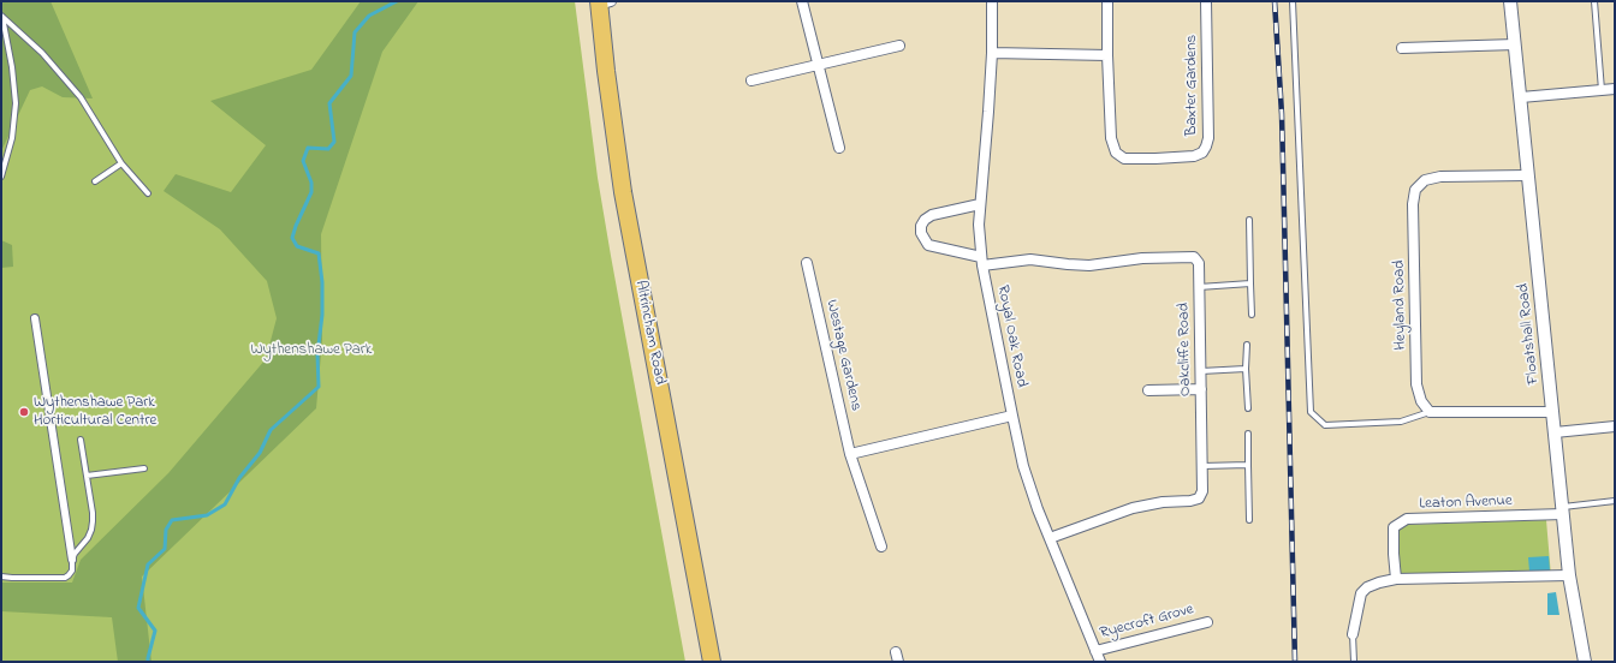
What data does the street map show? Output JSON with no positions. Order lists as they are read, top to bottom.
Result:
{
  "streets": {
    "highway": ["Altrincham Road"],
    "street": [
      "Baxter Gardens",
      "Heyland Road",
      "Floatshall Road",
      "Royal Oak Road",
      "Oakcliffe Road",
      "Westage Gardens",
      "Leaton Avenue",
      "Ryecroft Grove"
    ]
  },
  "crossings": [
    ["Heyland Road", "Floatshall Road"],
    ["Floatshall Road", "Leaton Avenue"],
    ["Royal Oak Road", "Oakcliffe Road"],
    ["Royal Oak Road", "Ryecroft Grove"]
  ],
  "parks": ["Wythenshawe Park"],
  "places": ["Wythenshawe Park Horticultural Centre"]
}
